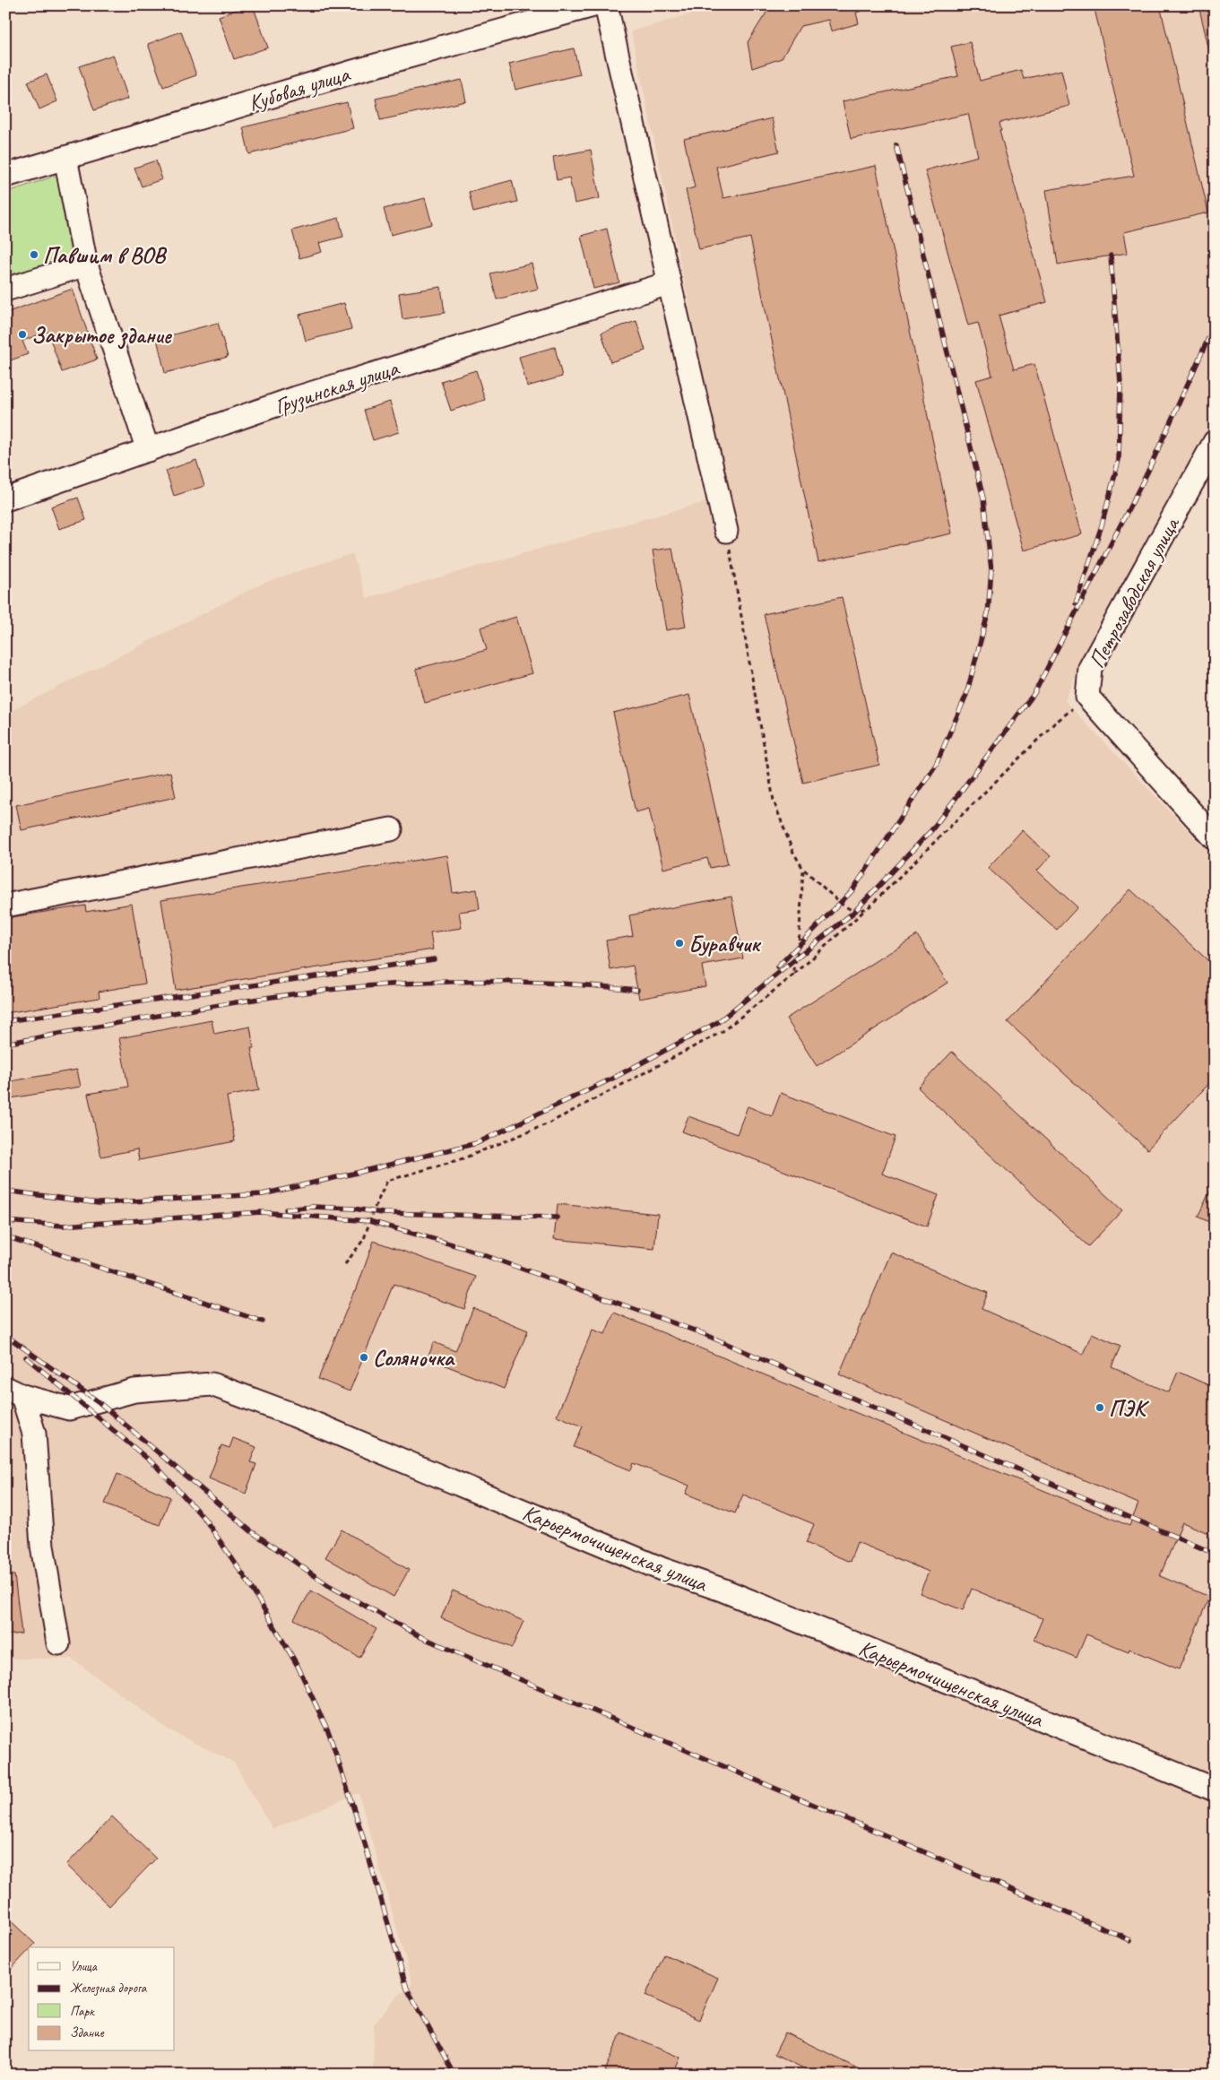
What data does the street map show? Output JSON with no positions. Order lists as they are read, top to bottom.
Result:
{
  "streets": {
    "street": [
      "Кубовая улица",
      "Грузинская улица",
      "Петрозаводская улица",
      "Карьермочищенская улица"
    ]
  },
  "places": [
    "Павшим в ВОВ",
    "Закрытое здание",
    "Буравчик",
    "Соляночка",
    "ПЭК"
  ],
  "legend": [
    "Улица",
    "Железная дорога",
    "Парк",
    "Здание"
  ]
}
